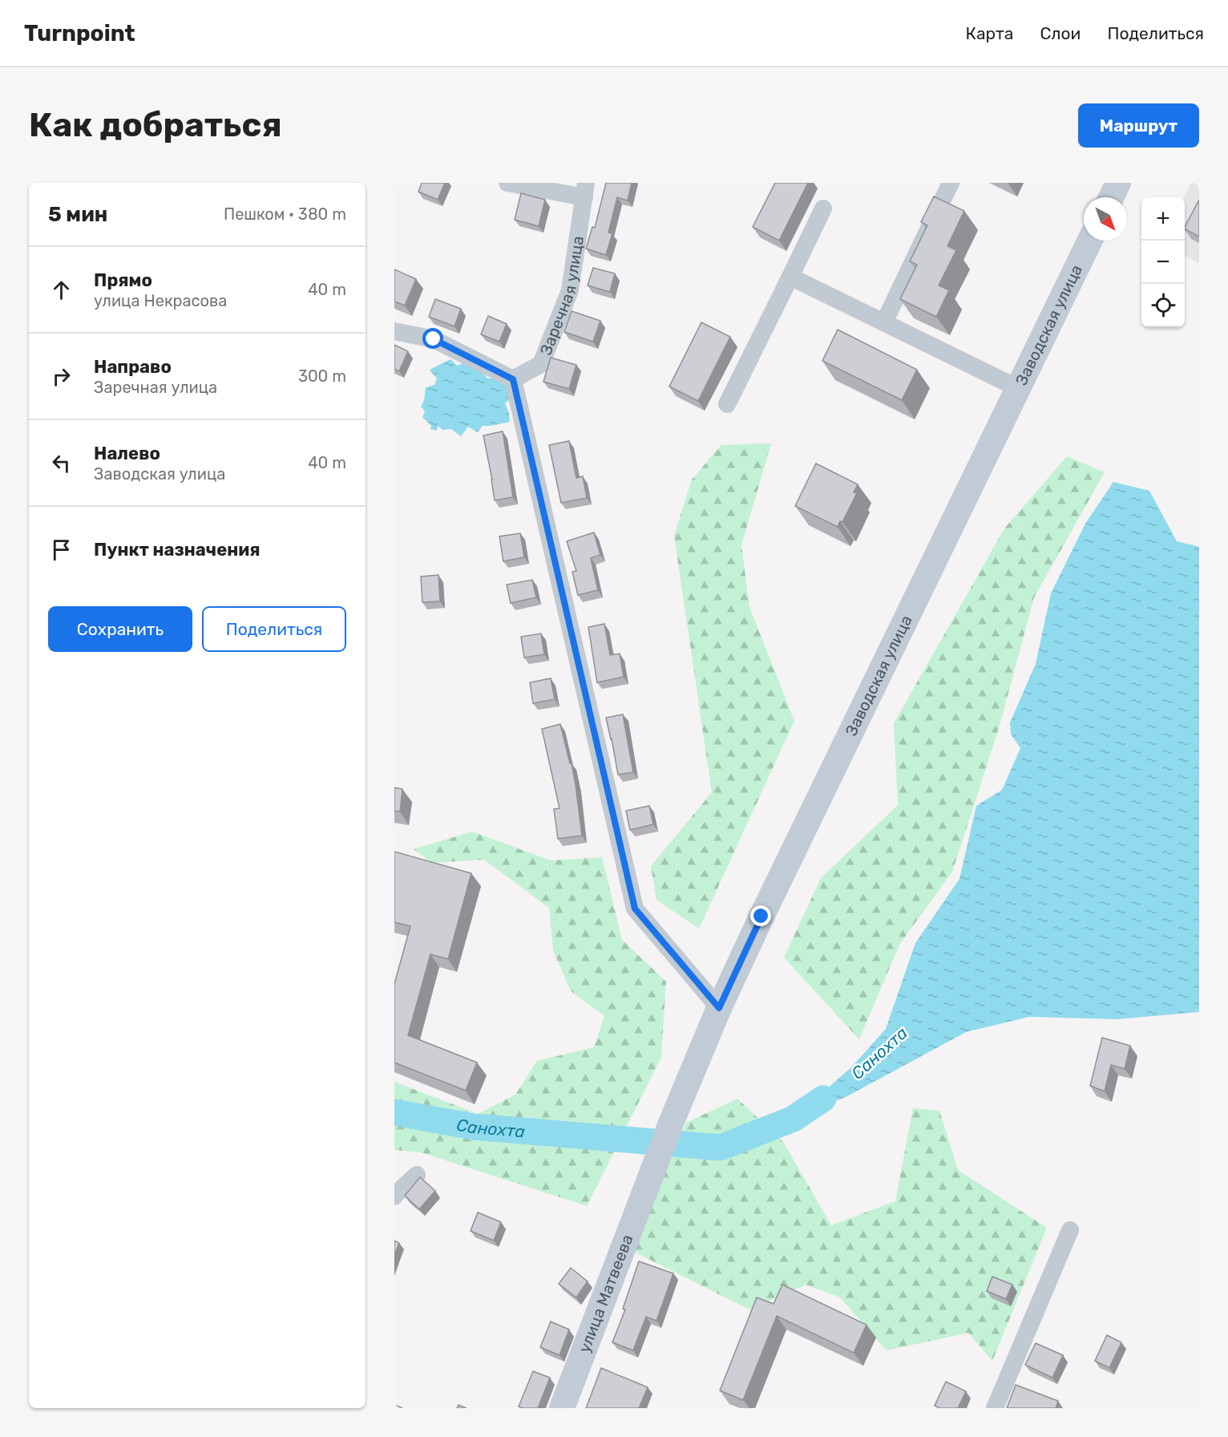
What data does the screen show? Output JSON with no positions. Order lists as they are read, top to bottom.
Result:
{
  "streets": {
    "main road": ["Заводская улица", "улица Матвеева"],
    "street": ["Заречная улица"]
  },
  "crossings": [
    ["Заводская улица", "улица Матвеева"]
  ],
  "water": ["Санохта"],
  "north": "bottom right",
  "page": {
    "header": "Turnpoint",
    "nav": ["Карта", "Слои", "Поделиться"],
    "buttons": [
      "Маршрут",
      ["Сохранить", "Поделиться"]
    ],
    "title": "Как добраться",
    "heading": ["5 мин", "Пешком · 380 m"],
    "map_buttons": ["+", "−"],
    "list": [
      ["Прямо", "улица Некрасова", "40 m"],
      ["Направо", "Заречная улица", "300 m"],
      ["Налево", "Заводская улица", "40 m"],
      "Пункт назначения"
    ]
  }
}
